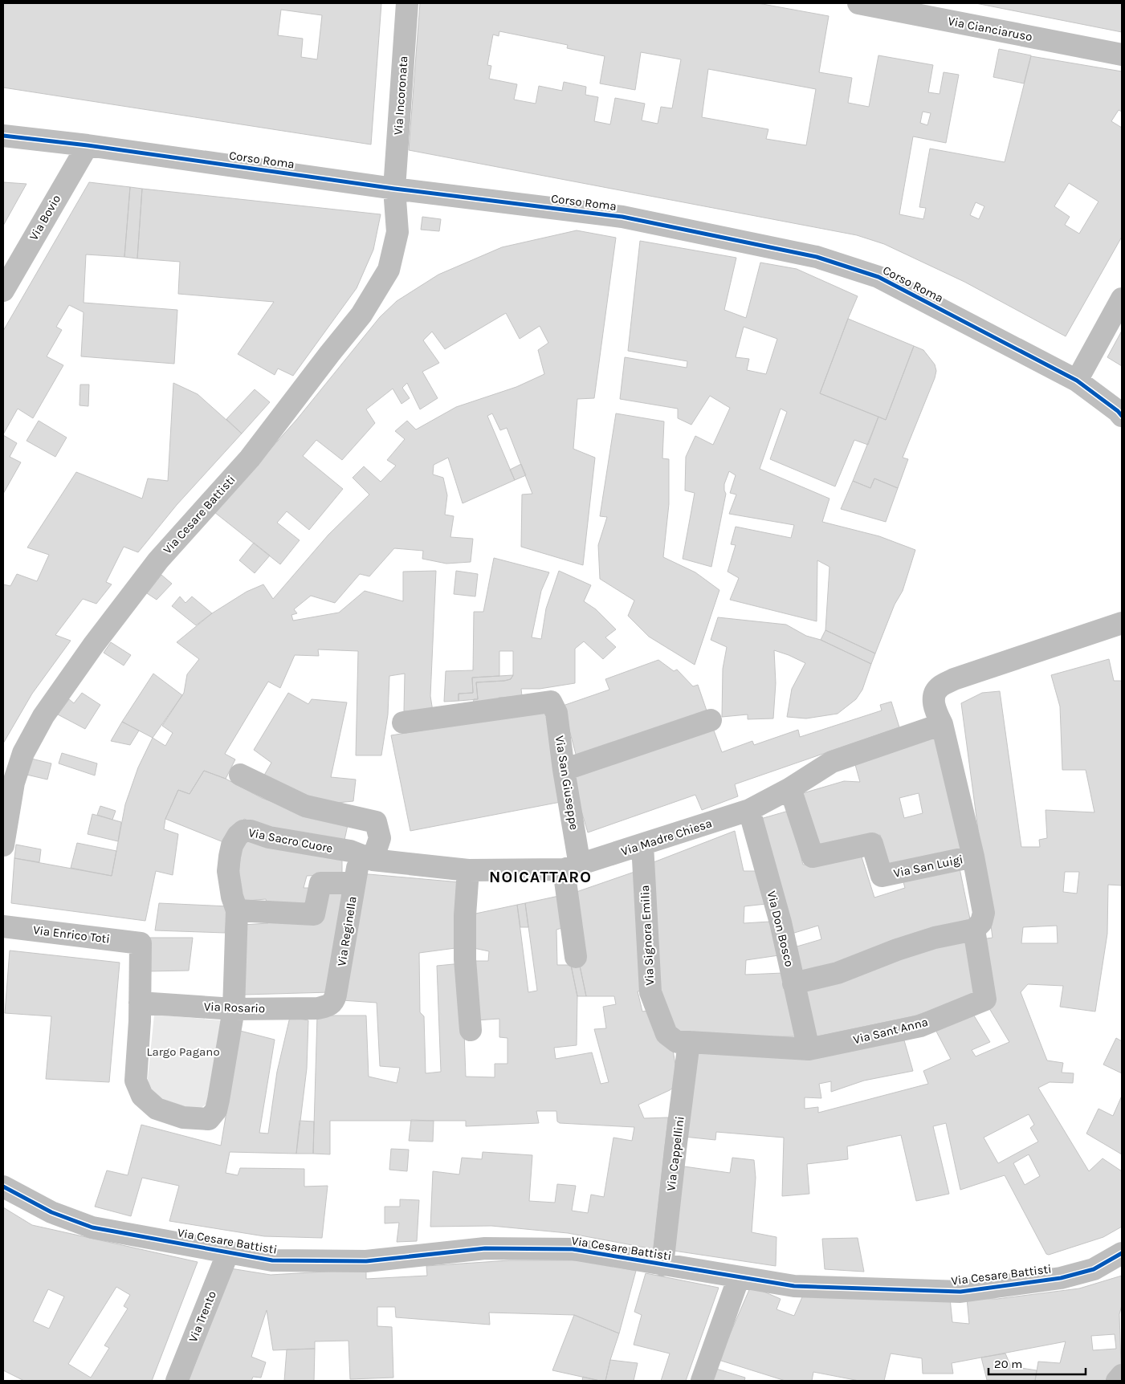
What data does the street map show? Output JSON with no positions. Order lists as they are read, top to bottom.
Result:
{
  "streets": {
    "street": [
      "Via Cianciaruso",
      "Via Incoronata",
      "Corso Roma",
      "Via Bovio",
      "Via Cesare Battisti",
      "Via San Giuseppe",
      "Via Madre Chiesa",
      "Via Sacro Cuore",
      "Via San Luigi",
      "Via Don Bosco",
      "Via Reginella",
      "Via Enrico Toti",
      "Via Signora Emilia",
      "Via Rosario",
      "Via Sant Anna",
      "Via Cappellini",
      "Via Trento"
    ]
  },
  "crossings": [
    ["Via Incoronata", "Corso Roma"],
    ["Via Incoronata", "Via Cesare Battisti"],
    ["Corso Roma", "Via Bovio"],
    ["Corso Roma", "Via Cesare Battisti"],
    ["Via Cesare Battisti", "Via Cappellini"],
    ["Via Cesare Battisti", "Via Trento"],
    ["Via San Giuseppe", "Via Madre Chiesa"],
    ["Via Madre Chiesa", "Via Sacro Cuore"],
    ["Via Madre Chiesa", "Via San Luigi"],
    ["Via Madre Chiesa", "Via Don Bosco"],
    ["Via Madre Chiesa", "Via Reginella"],
    ["Via Madre Chiesa", "Via Signora Emilia"],
    ["Via Sacro Cuore", "Via Reginella"],
    ["Via Don Bosco", "Via Sant Anna"],
    ["Via Reginella", "Via Rosario"],
    ["Via Enrico Toti", "Via Rosario"],
    ["Via Signora Emilia", "Via Sant Anna"],
    ["Via Signora Emilia", "Via Cappellini"],
    ["Via Sant Anna", "Via Cappellini"]
  ],
  "districts": ["NOICATTARO"],
  "parks": ["Largo Pagano"],
  "scale_bar": "20 m"
}
